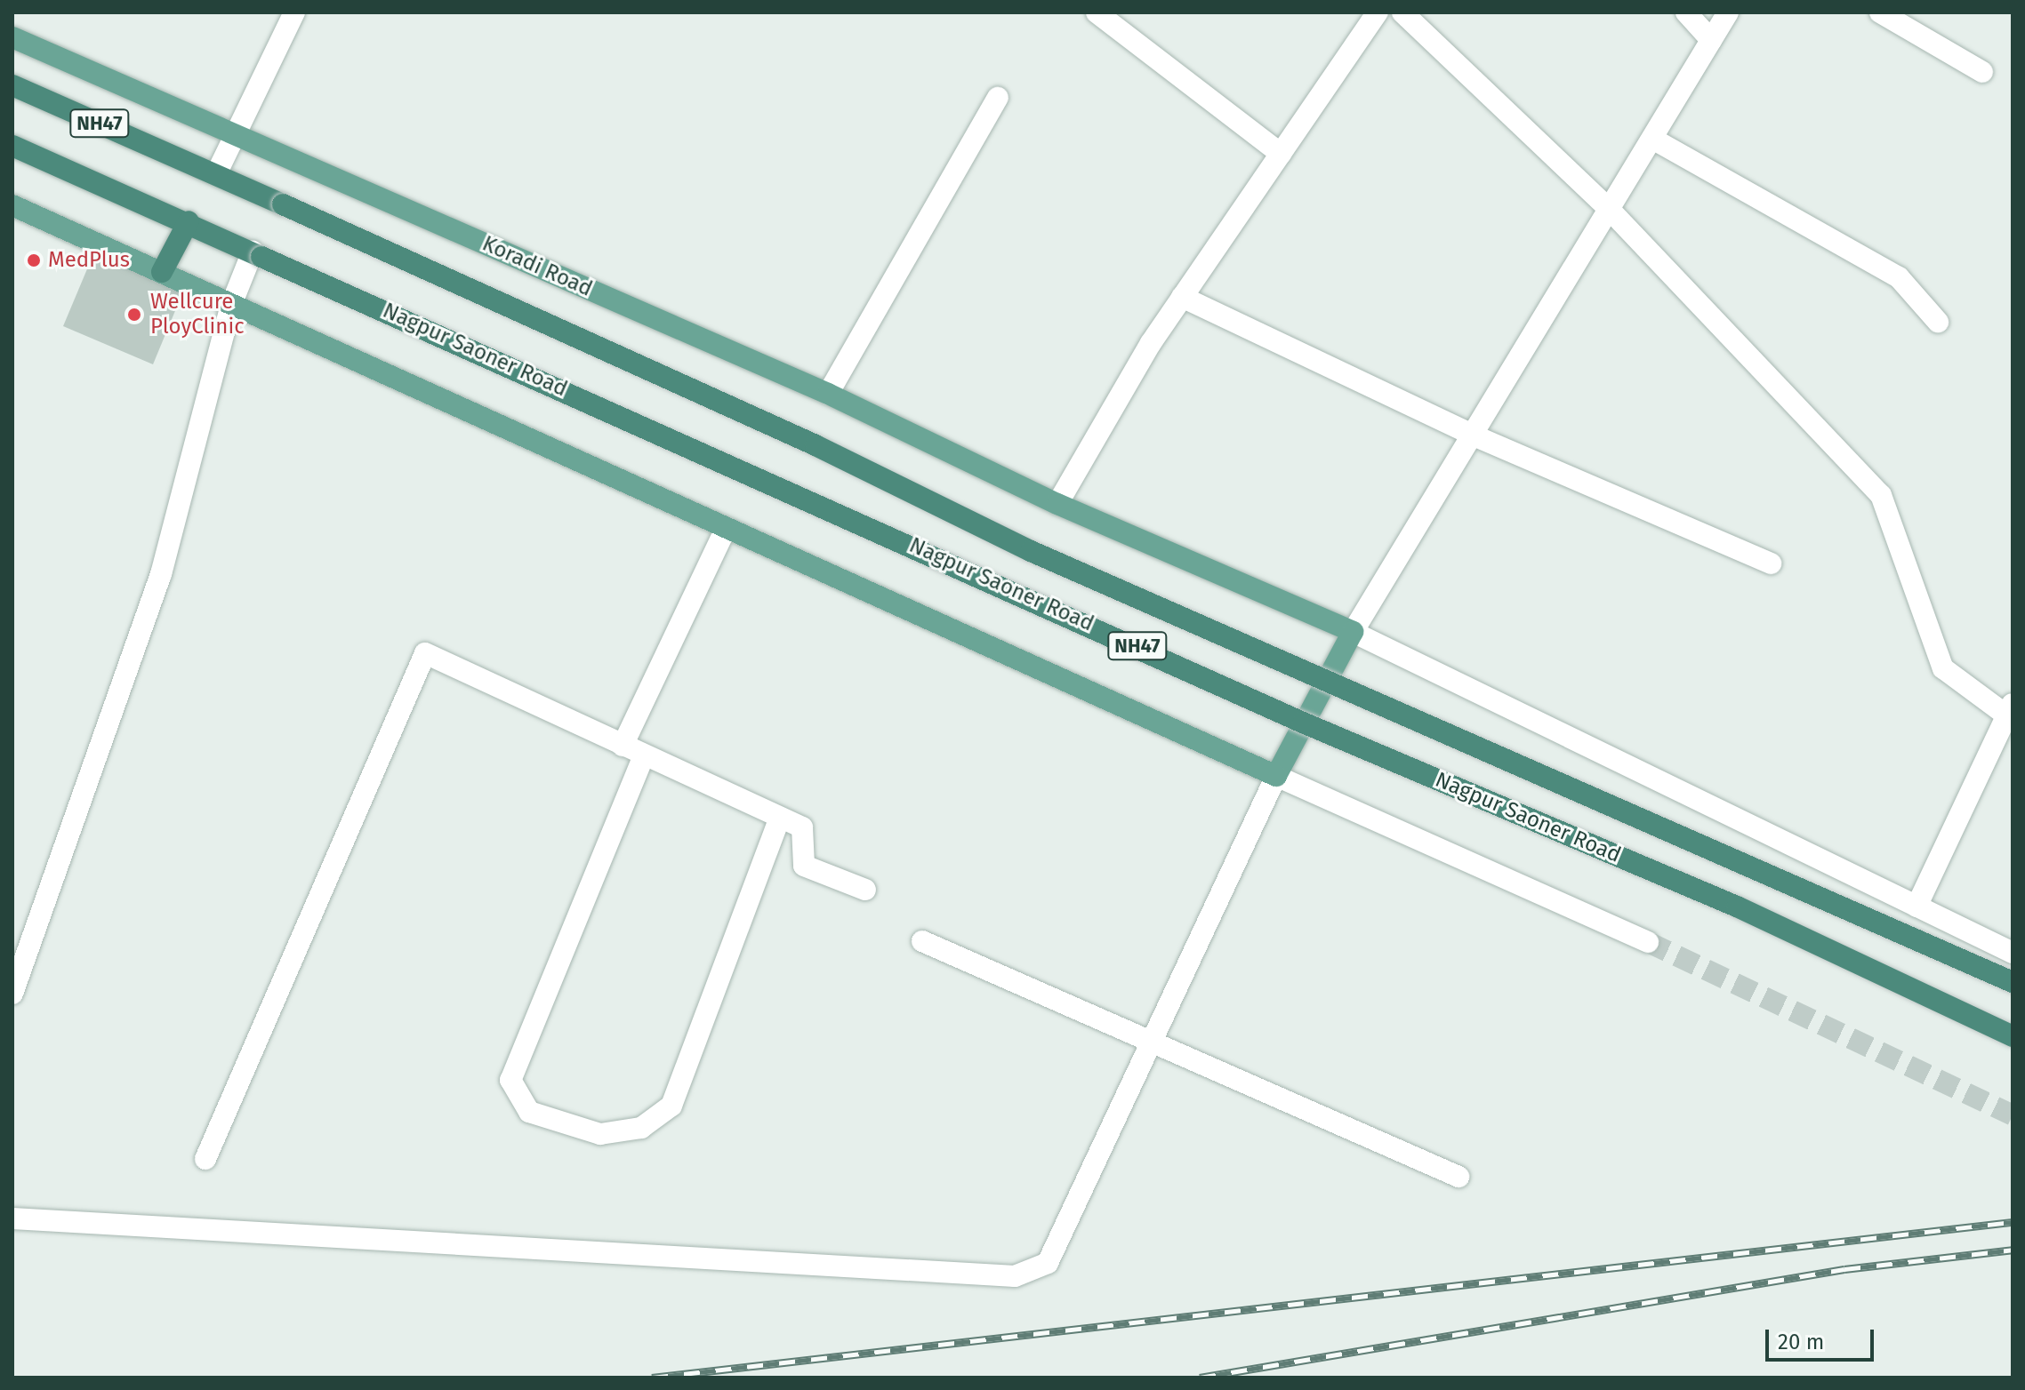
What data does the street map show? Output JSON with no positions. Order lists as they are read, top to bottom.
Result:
{
  "streets": {
    "highway": ["NH47", "Nagpur Saoner Road"],
    "main road": ["Koradi Road"]
  },
  "crossings": [
    ["NH47", "Nagpur Saoner Road"]
  ],
  "places": ["MedPlus", "Wellcure PloyClinic"],
  "scale_bar": "20 m"
}
